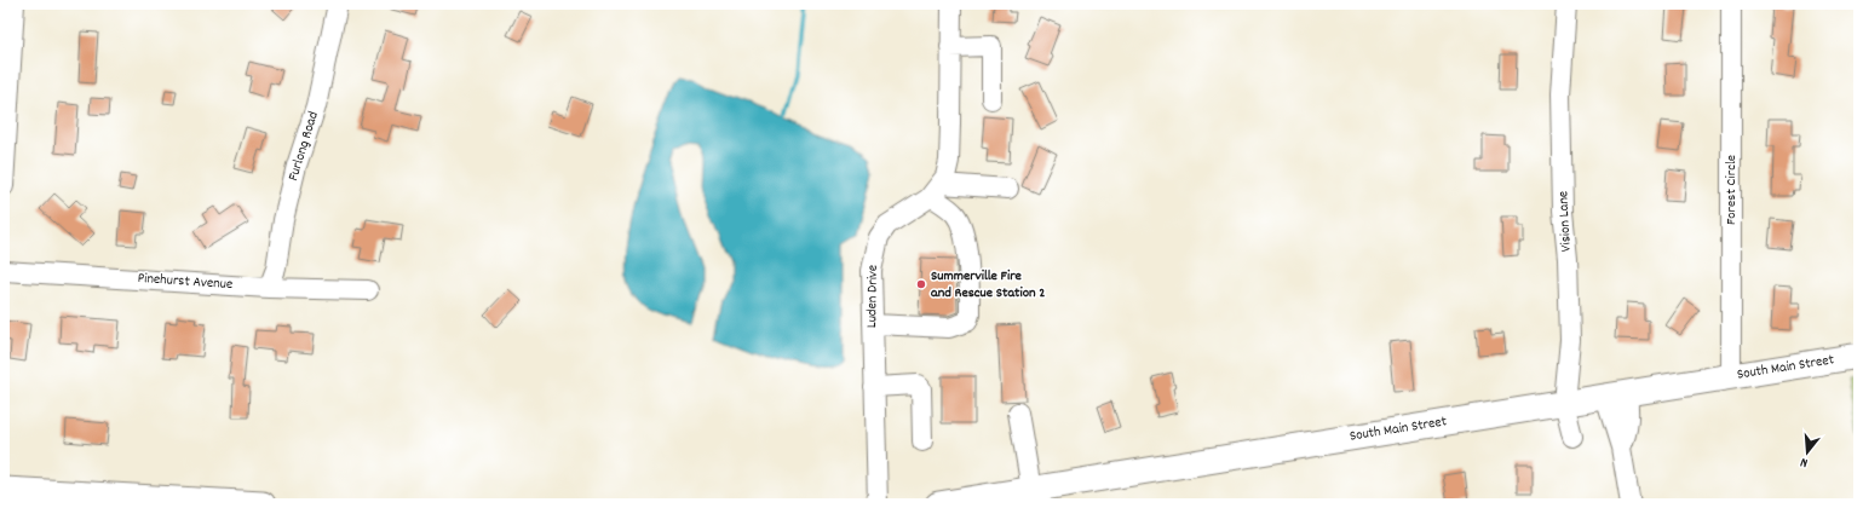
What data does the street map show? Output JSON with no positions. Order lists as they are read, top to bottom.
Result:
{
  "streets": {
    "main road": ["South Main Street"],
    "street": [
      "Furlong Road",
      "Forest Circle",
      "Vision Lane",
      "Pinehurst Avenue",
      "Luden Drive"
    ]
  },
  "crossings": [
    ["Furlong Road", "Pinehurst Avenue"],
    ["Forest Circle", "South Main Street"],
    ["Vision Lane", "South Main Street"]
  ],
  "places": ["Summerville Fire and Rescue Station 2"],
  "north": "bottom"
}
